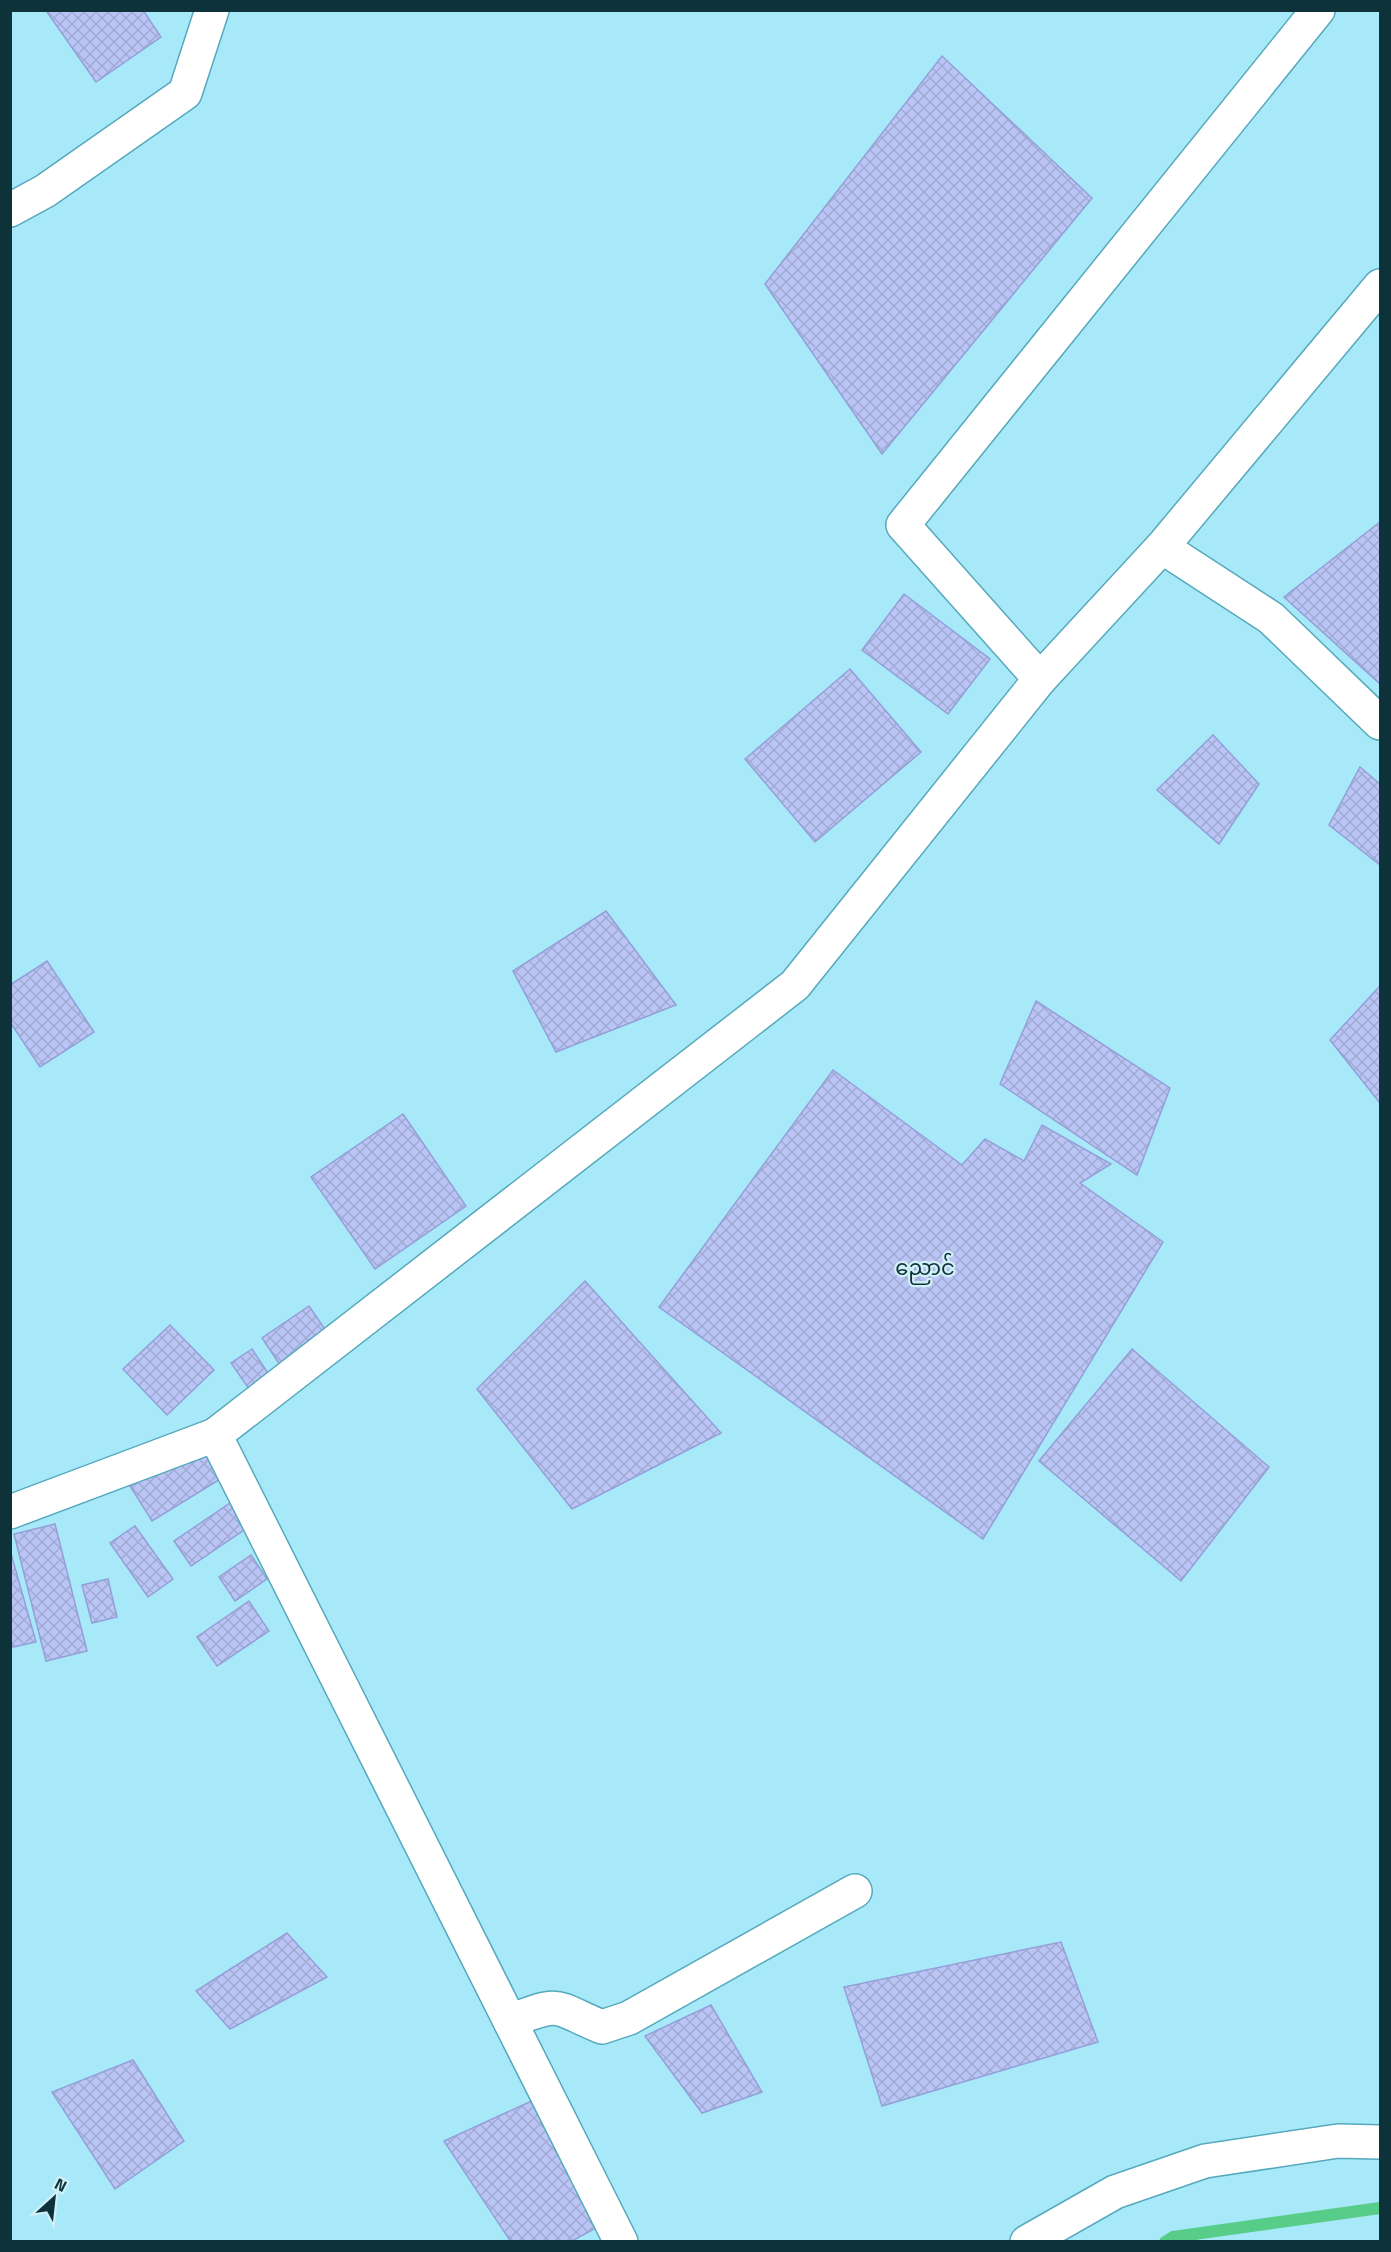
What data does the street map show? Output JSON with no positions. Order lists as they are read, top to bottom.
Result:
{
  "districts": ["ညောင်"],
  "north": "top right"
}
